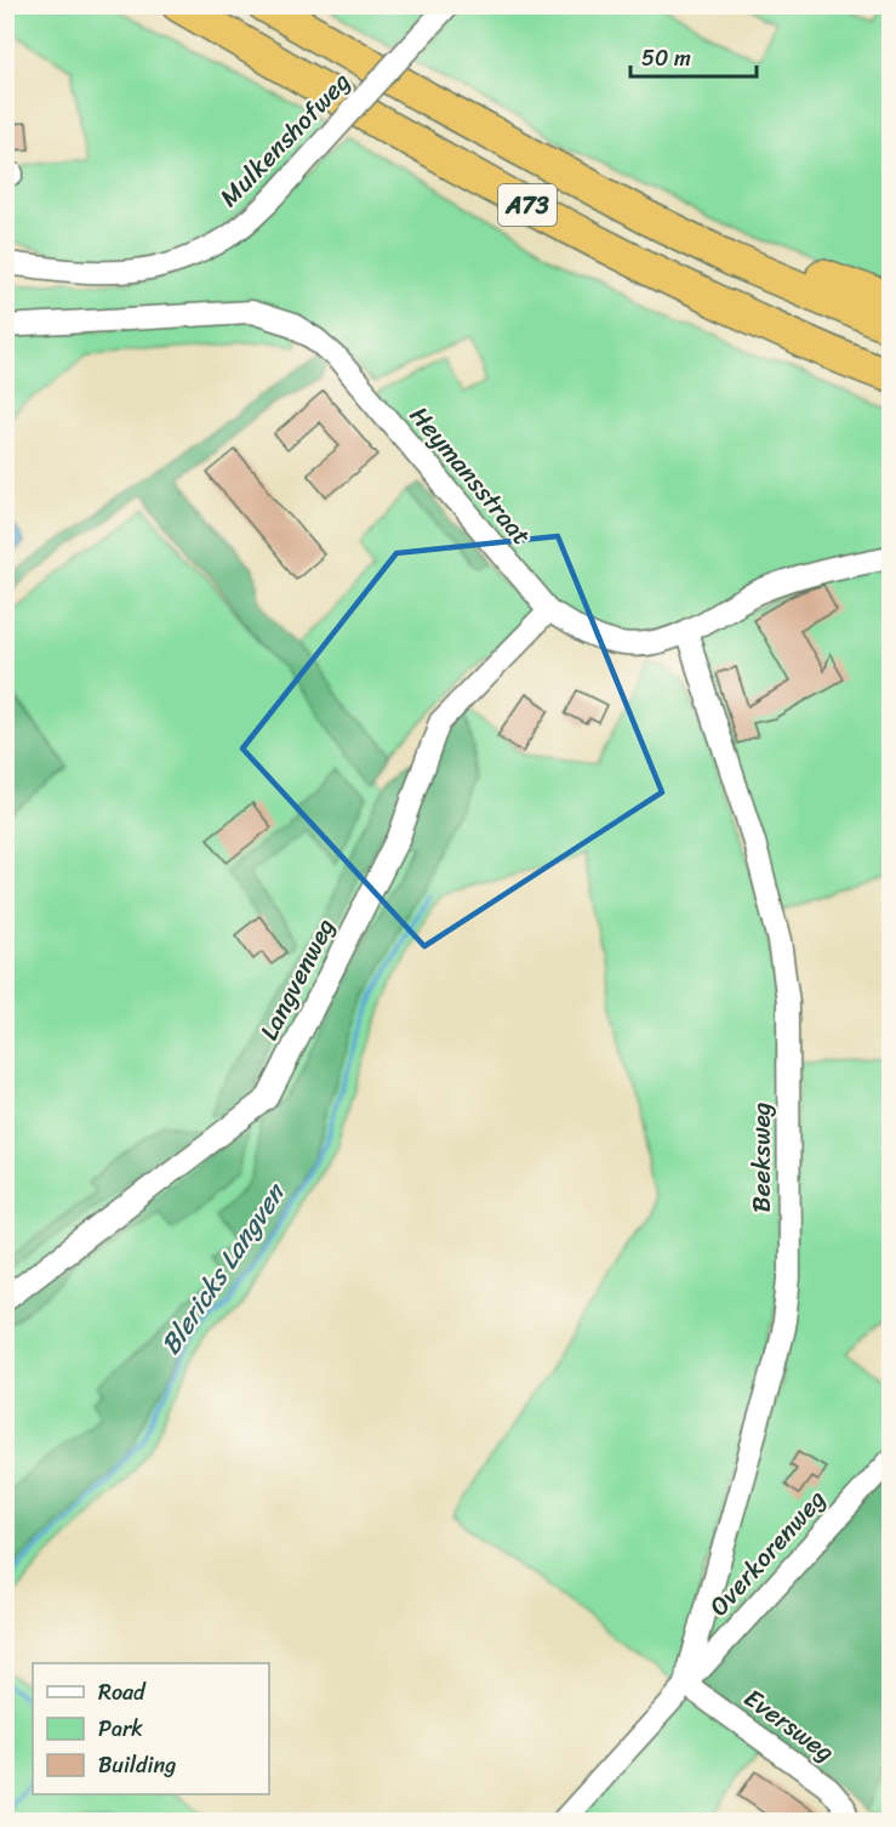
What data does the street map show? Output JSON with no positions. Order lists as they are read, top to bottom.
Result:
{
  "streets": {
    "highway": ["A73"],
    "street": [
      "Mulkenshofweg",
      "Heymansstraat",
      "Langvenweg",
      "Beeksweg",
      "Overkorenweg",
      "Eversweg"
    ]
  },
  "crossings": [
    ["Heymansstraat", "Langvenweg"],
    ["Heymansstraat", "Beeksweg"],
    ["Beeksweg", "Overkorenweg"],
    ["Beeksweg", "Eversweg"],
    ["Overkorenweg", "Eversweg"]
  ],
  "water": ["Blericks Langven"],
  "legend": ["Road", "Park", "Building"],
  "scale_bar": "50 m"
}
